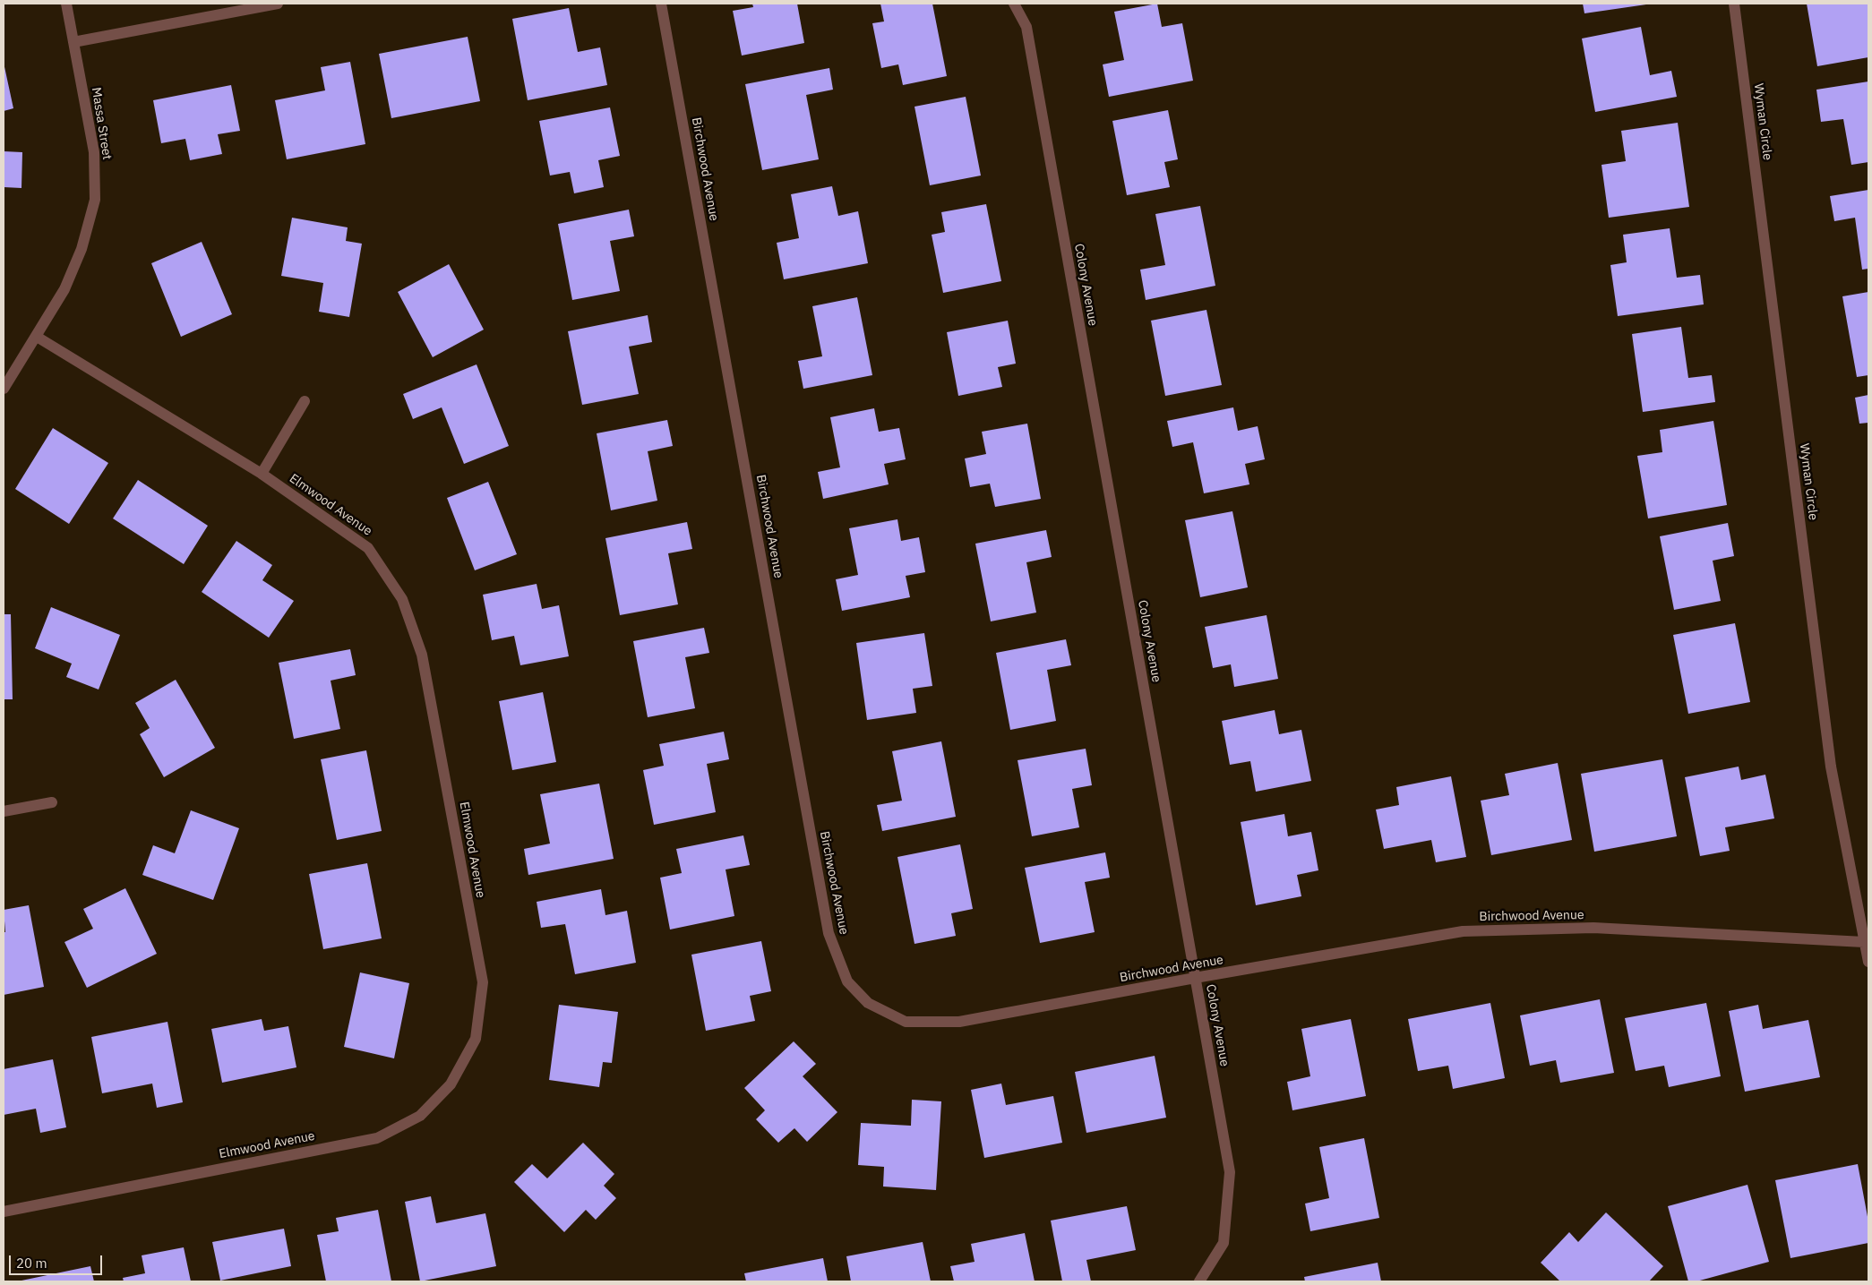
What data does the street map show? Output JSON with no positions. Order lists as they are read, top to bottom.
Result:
{
  "streets": {
    "street": [
      "Wyman Circle",
      "Massa Street",
      "Birchwood Avenue",
      "Colony Avenue",
      "Elmwood Avenue"
    ]
  },
  "crossings": [
    ["Wyman Circle", "Birchwood Avenue"],
    ["Massa Street", "Elmwood Avenue"],
    ["Birchwood Avenue", "Colony Avenue"]
  ],
  "scale_bar": "20 m"
}
